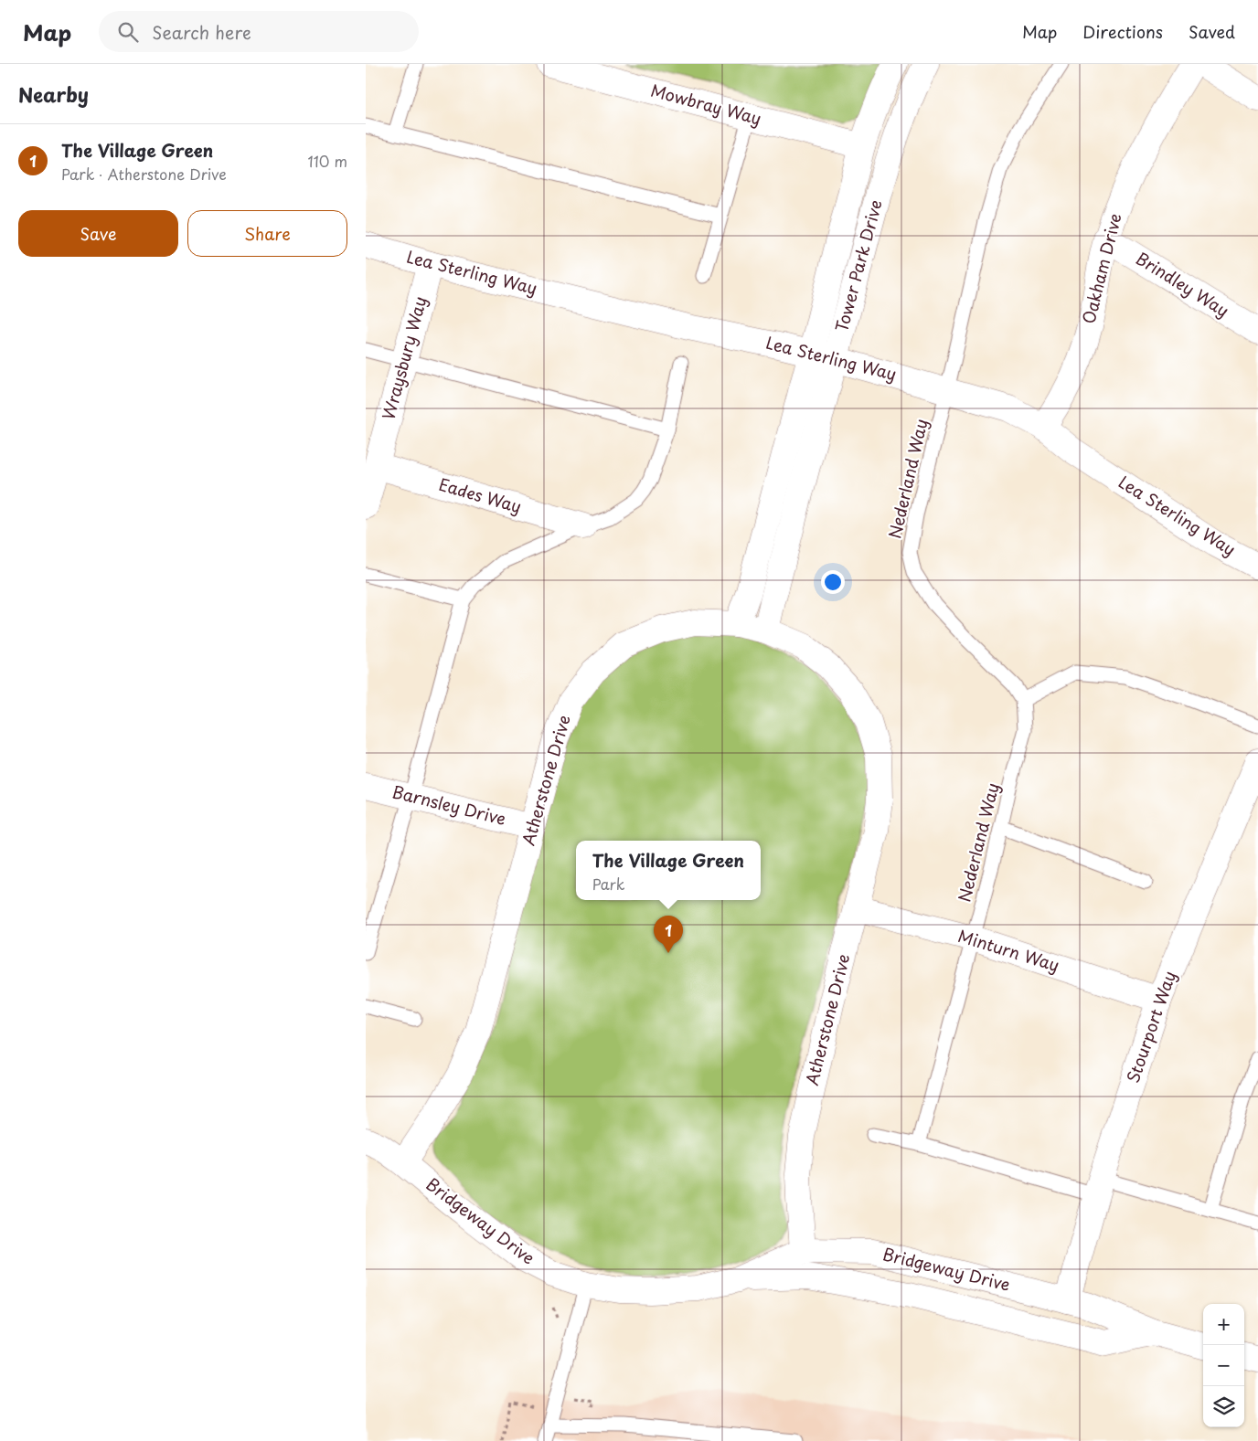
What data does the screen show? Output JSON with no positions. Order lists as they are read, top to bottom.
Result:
{
  "streets": {
    "street": [
      "Mowbray Way",
      "Tower Park Drive",
      "Oakham Drive",
      "Lea Sterling Way",
      "Brindley Way",
      "Wraysbury Way",
      "Eades Way",
      "Atherstone Drive",
      "Barnsley Drive",
      "Minturn Way",
      "Stourport Way",
      "Bridgeway Drive"
    ],
    "lane": ["Nederland Way"]
  },
  "crossings": [
    ["Mowbray Way", "Tower Park Drive"],
    ["Tower Park Drive", "Lea Sterling Way"],
    ["Tower Park Drive", "Atherstone Drive"],
    ["Oakham Drive", "Lea Sterling Way"],
    ["Oakham Drive", "Brindley Way"],
    ["Lea Sterling Way", "Wraysbury Way"],
    ["Lea Sterling Way", "Nederland Way"],
    ["Wraysbury Way", "Eades Way"],
    ["Nederland Way", "Minturn Way"],
    ["Atherstone Drive", "Barnsley Drive"],
    ["Atherstone Drive", "Minturn Way"],
    ["Atherstone Drive", "Bridgeway Drive"],
    ["Minturn Way", "Stourport Way"],
    ["Stourport Way", "Bridgeway Drive"]
  ],
  "page": {
    "header": "Map",
    "search": "Search here",
    "nav": ["Map", "Directions", "Saved"],
    "heading": "Nearby",
    "list": [
      {
        "mark": "1",
        "name": "The Village Green",
        "note": "Park · Atherstone Drive",
        "value": "110 m"
      }
    ],
    "buttons": ["Save", "Share"],
    "popup": ["The Village Green", "Park"],
    "pins": "1",
    "map_buttons": ["+", "−"]
  }
}
